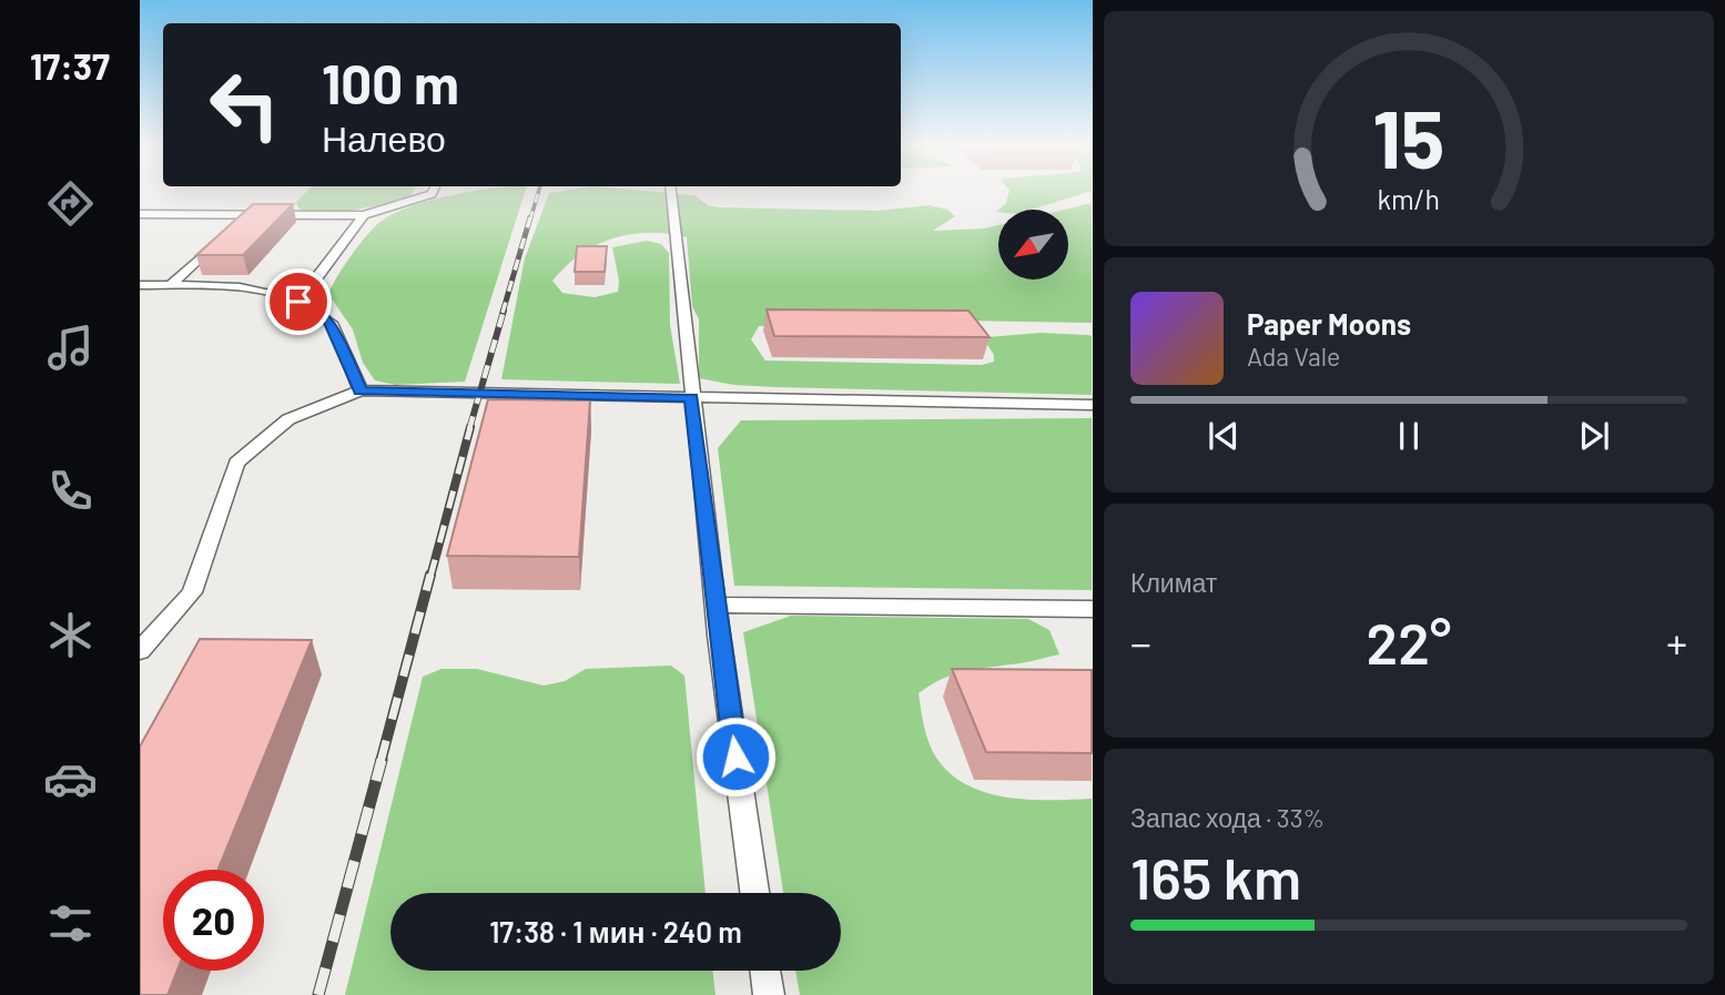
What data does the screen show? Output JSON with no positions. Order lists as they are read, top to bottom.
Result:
{
  "north": "bottom left",
  "page": {
    "tabs": "17:37",
    "turn": ["100 m", "Налево"],
    "song": ["Paper Moons", "Ada Vale"],
    "tile": [
      "Климат",
      ["Запас хода · 33%", "165 km"]
    ],
    "heat": ["−", "22°", "+"],
    "limit": "20",
    "trip": "17:38 · 1 мин · 240 m",
    "gauge": ["15", "km/h"]
  }
}
